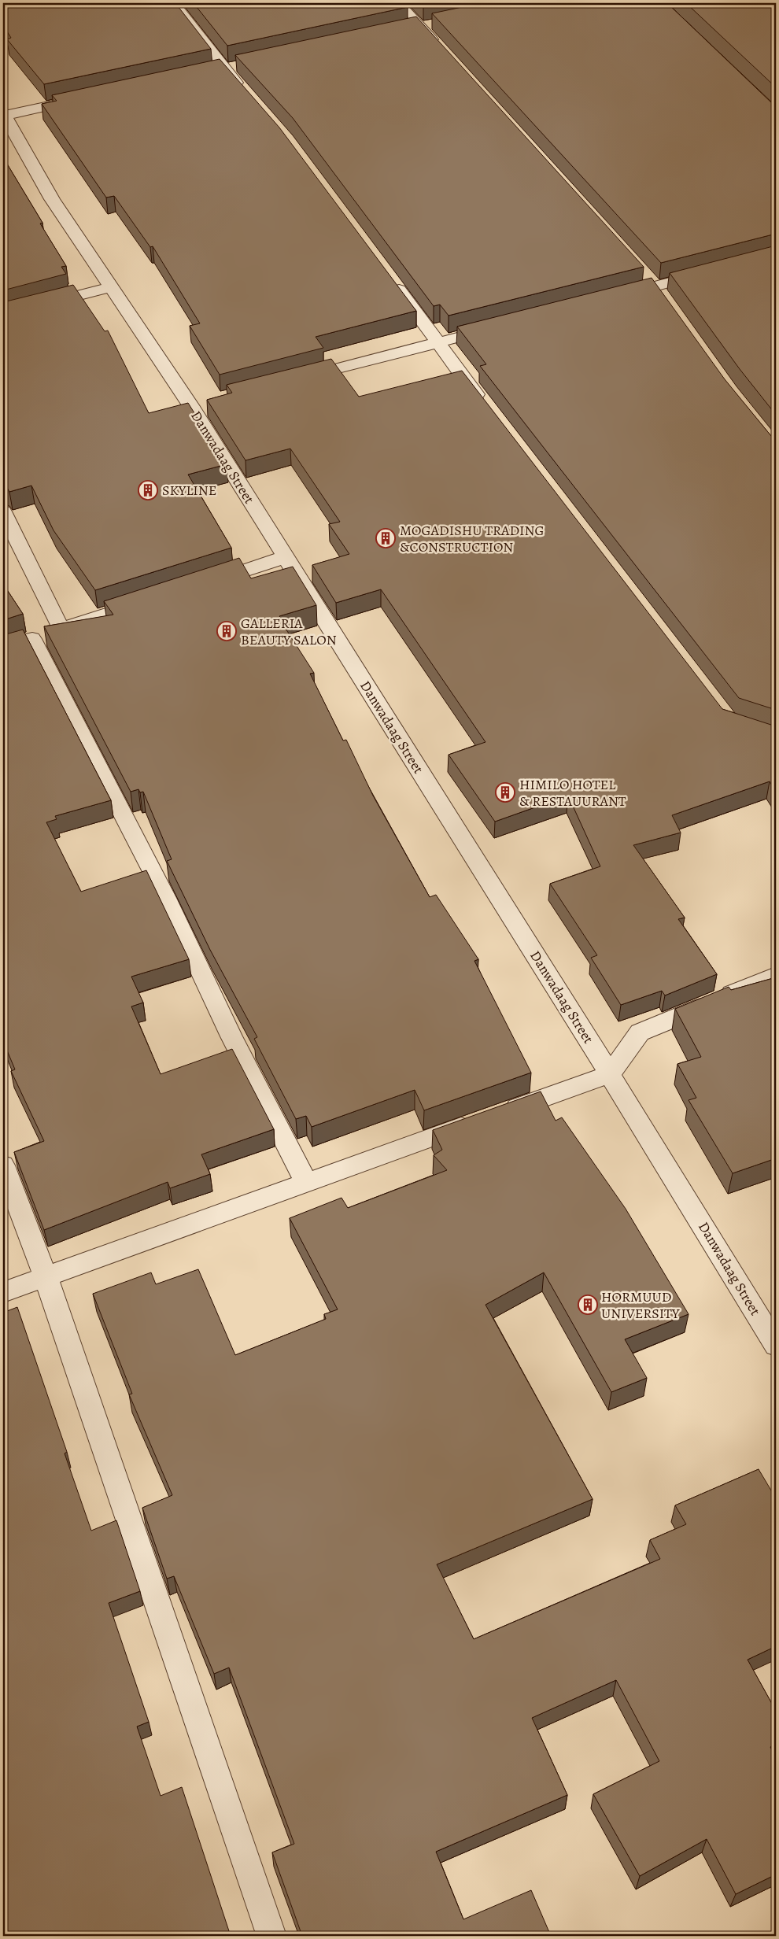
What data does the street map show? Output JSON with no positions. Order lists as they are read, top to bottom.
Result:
{
  "streets": {
    "street": ["Danwadaag Street"]
  },
  "places": {
    "building": [
      "SKYLINE",
      "MOGADISHU TRADING &CONSTRUCTION",
      "GALLERIA BEAUTY SALON",
      "HIMILO HOTEL & RESTAUURANT",
      "HORMUUD UNIVERSITY"
    ]
  }
}
